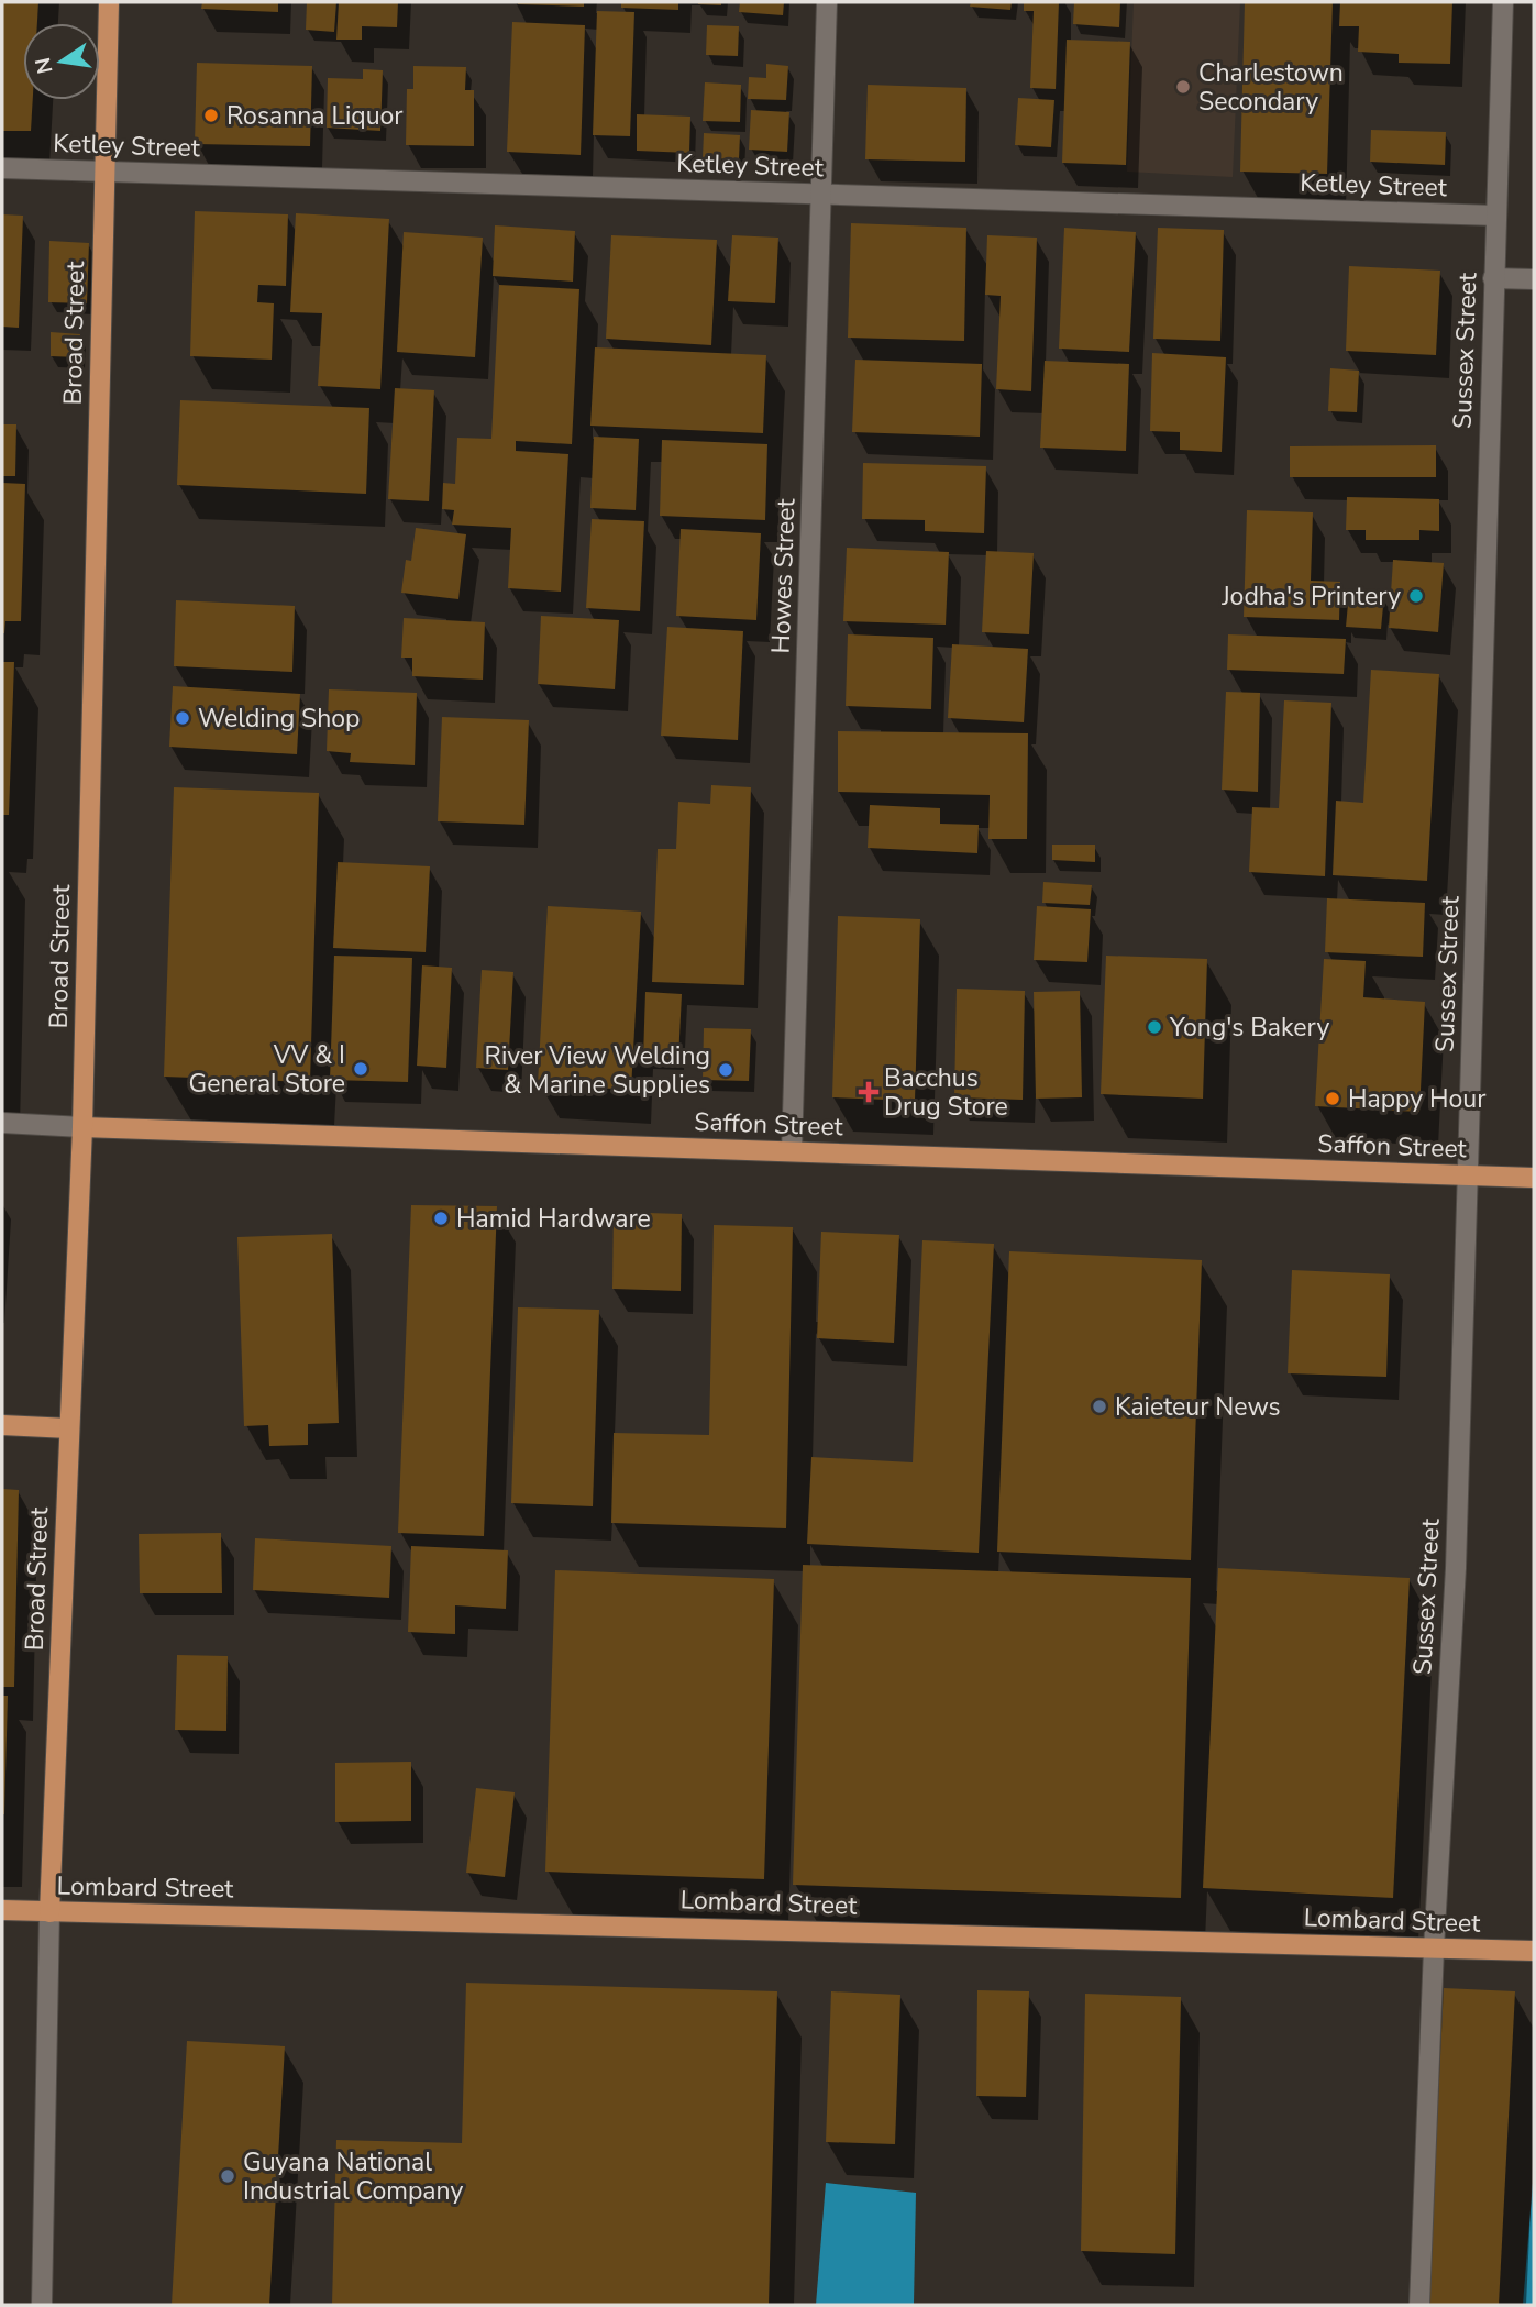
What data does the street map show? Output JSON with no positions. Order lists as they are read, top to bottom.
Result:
{
  "streets": {
    "main road": ["Broad Street", "Saffon Street", "Lombard Street"],
    "street": ["Ketley Street", "Sussex Street", "Howes Street"]
  },
  "crossings": [
    ["Ketley Street", "Broad Street"],
    ["Ketley Street", "Sussex Street"],
    ["Ketley Street", "Howes Street"],
    ["Broad Street", "Saffon Street"],
    ["Broad Street", "Lombard Street"],
    ["Sussex Street", "Saffon Street"],
    ["Sussex Street", "Lombard Street"],
    ["Howes Street", "Saffon Street"]
  ],
  "places": {
    "other": [
      "Charlestown Secondary",
      "Rosanna Liquor",
      "Jodha's Printery",
      "Welding Shop",
      "Yong's Bakery",
      "VV & I General Store",
      "River View Welding & Marine Supplies",
      "Happy Hour",
      "Hamid Hardware",
      "Kaieteur News",
      "Guyana National Industrial Company"
    ],
    "health": ["Bacchus Drug Store"]
  },
  "north": "left"
}
